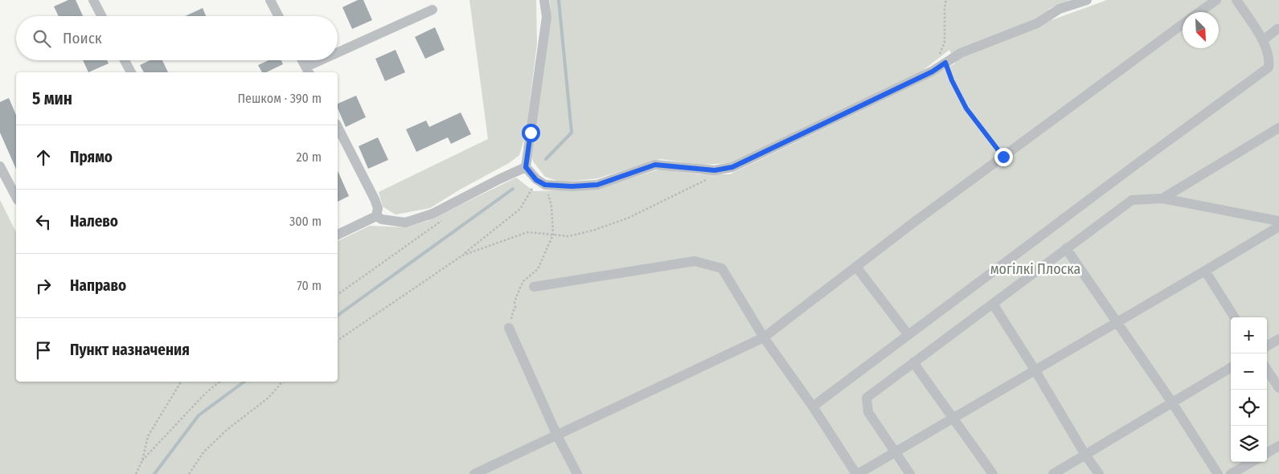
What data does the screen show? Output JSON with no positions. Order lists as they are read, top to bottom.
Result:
{
  "parks": ["могілкі Плоска"],
  "north": "bottom right",
  "page": {
    "search": "Поиск",
    "heading": ["5 мин", "Пешком · 390 m"],
    "list": [
      ["Прямо", "20 m"],
      ["Налево", "300 m"],
      ["Направо", "70 m"],
      "Пункт назначения"
    ],
    "map_buttons": ["+", "−"]
  }
}
